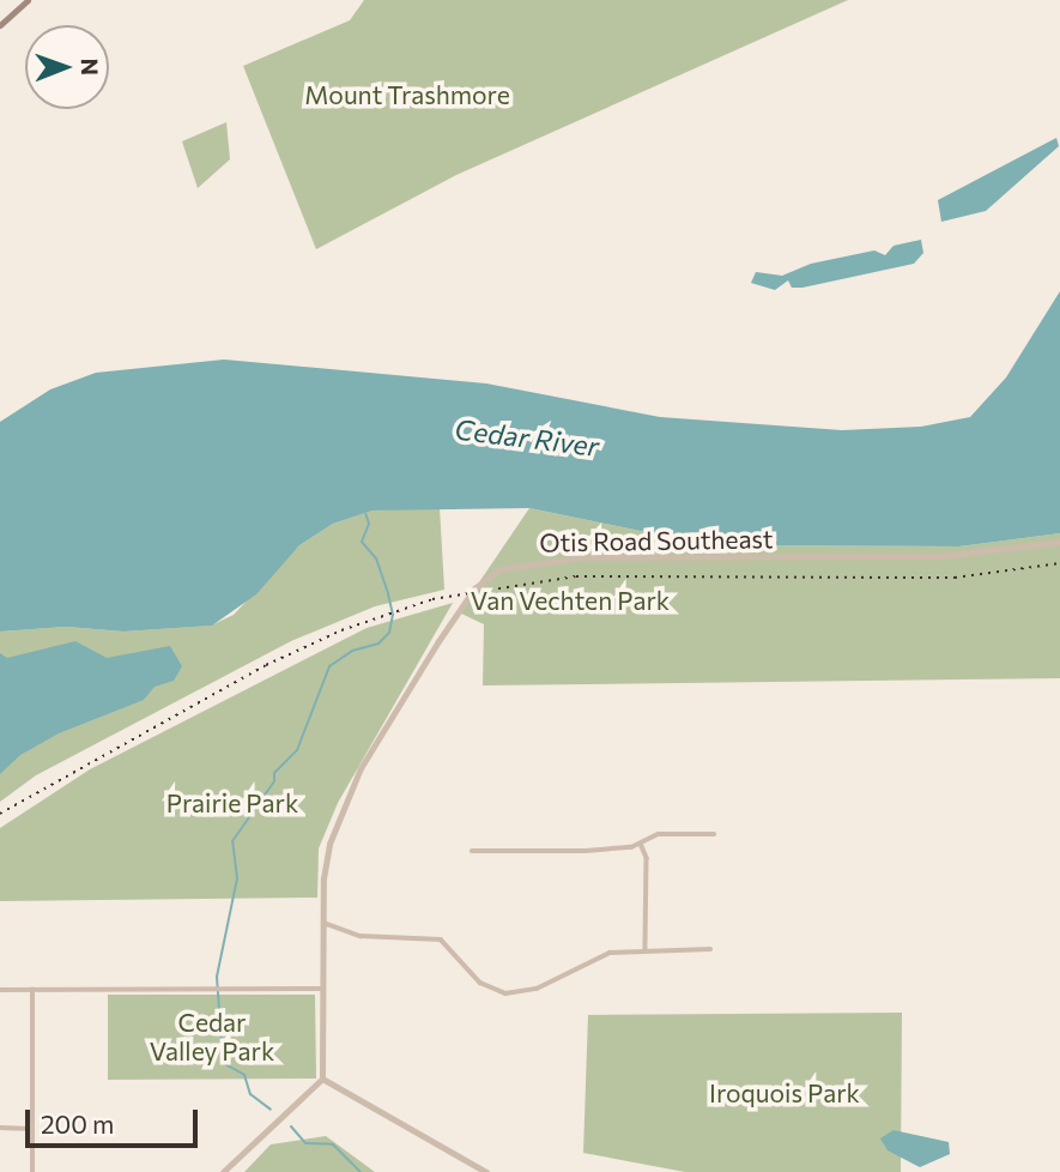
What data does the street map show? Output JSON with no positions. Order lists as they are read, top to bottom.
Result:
{
  "streets": {
    "street": ["Otis Road Southeast"]
  },
  "water": ["Cedar River"],
  "parks": [
    "Mount Trashmore",
    "Van Vechten Park",
    "Prairie Park",
    "Cedar Valley Park",
    "Iroquois Park"
  ],
  "scale_bar": "200 m",
  "north": "right"
}
